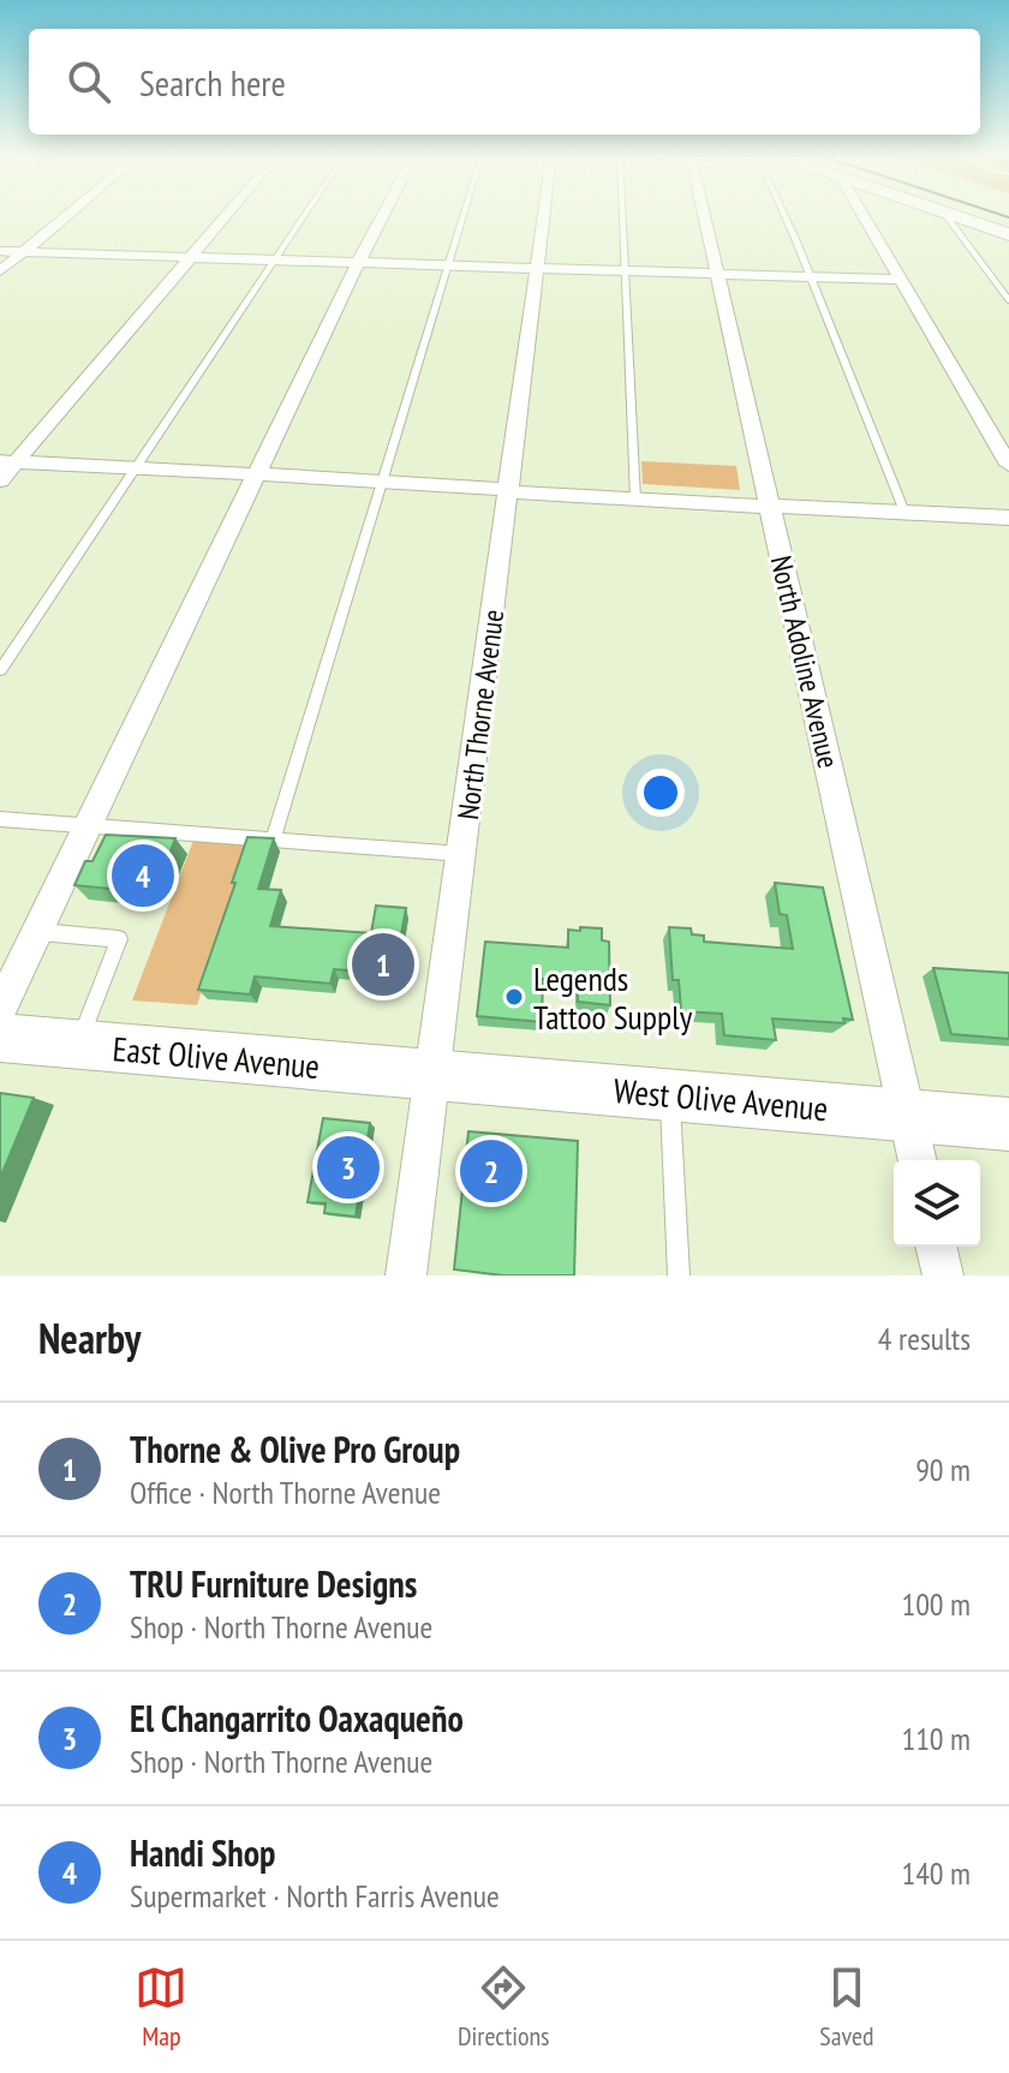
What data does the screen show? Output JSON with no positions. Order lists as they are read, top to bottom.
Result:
{
  "streets": {
    "main road": ["East Olive Avenue", "West Olive Avenue"],
    "street": ["North Adoline Avenue", "North Thorne Avenue"]
  },
  "crossings": [
    ["North Adoline Avenue", "West Olive Avenue"],
    ["North Thorne Avenue", "East Olive Avenue"],
    ["North Thorne Avenue", "West Olive Avenue"],
    ["East Olive Avenue", "West Olive Avenue"]
  ],
  "places": ["Legends Tattoo Supply"],
  "page": {
    "search": "Search here",
    "pins": [
      "4",
      "1",
      "3",
      "2"
    ],
    "heading": ["Nearby", "4 results"],
    "list": [
      {
        "mark": "1",
        "name": "Thorne & Olive Pro Group",
        "note": "Office · North Thorne Avenue",
        "value": "90 m"
      },
      {
        "mark": "2",
        "name": "TRU Furniture Designs",
        "note": "Shop · North Thorne Avenue",
        "value": "100 m"
      },
      {
        "mark": "3",
        "name": "El Changarrito Oaxaqueño",
        "note": "Shop · North Thorne Avenue",
        "value": "110 m"
      },
      {
        "mark": "4",
        "name": "Handi Shop",
        "note": "Supermarket · North Farris Avenue",
        "value": "140 m"
      }
    ],
    "nav": ["Map", "Directions", "Saved"]
  }
}
